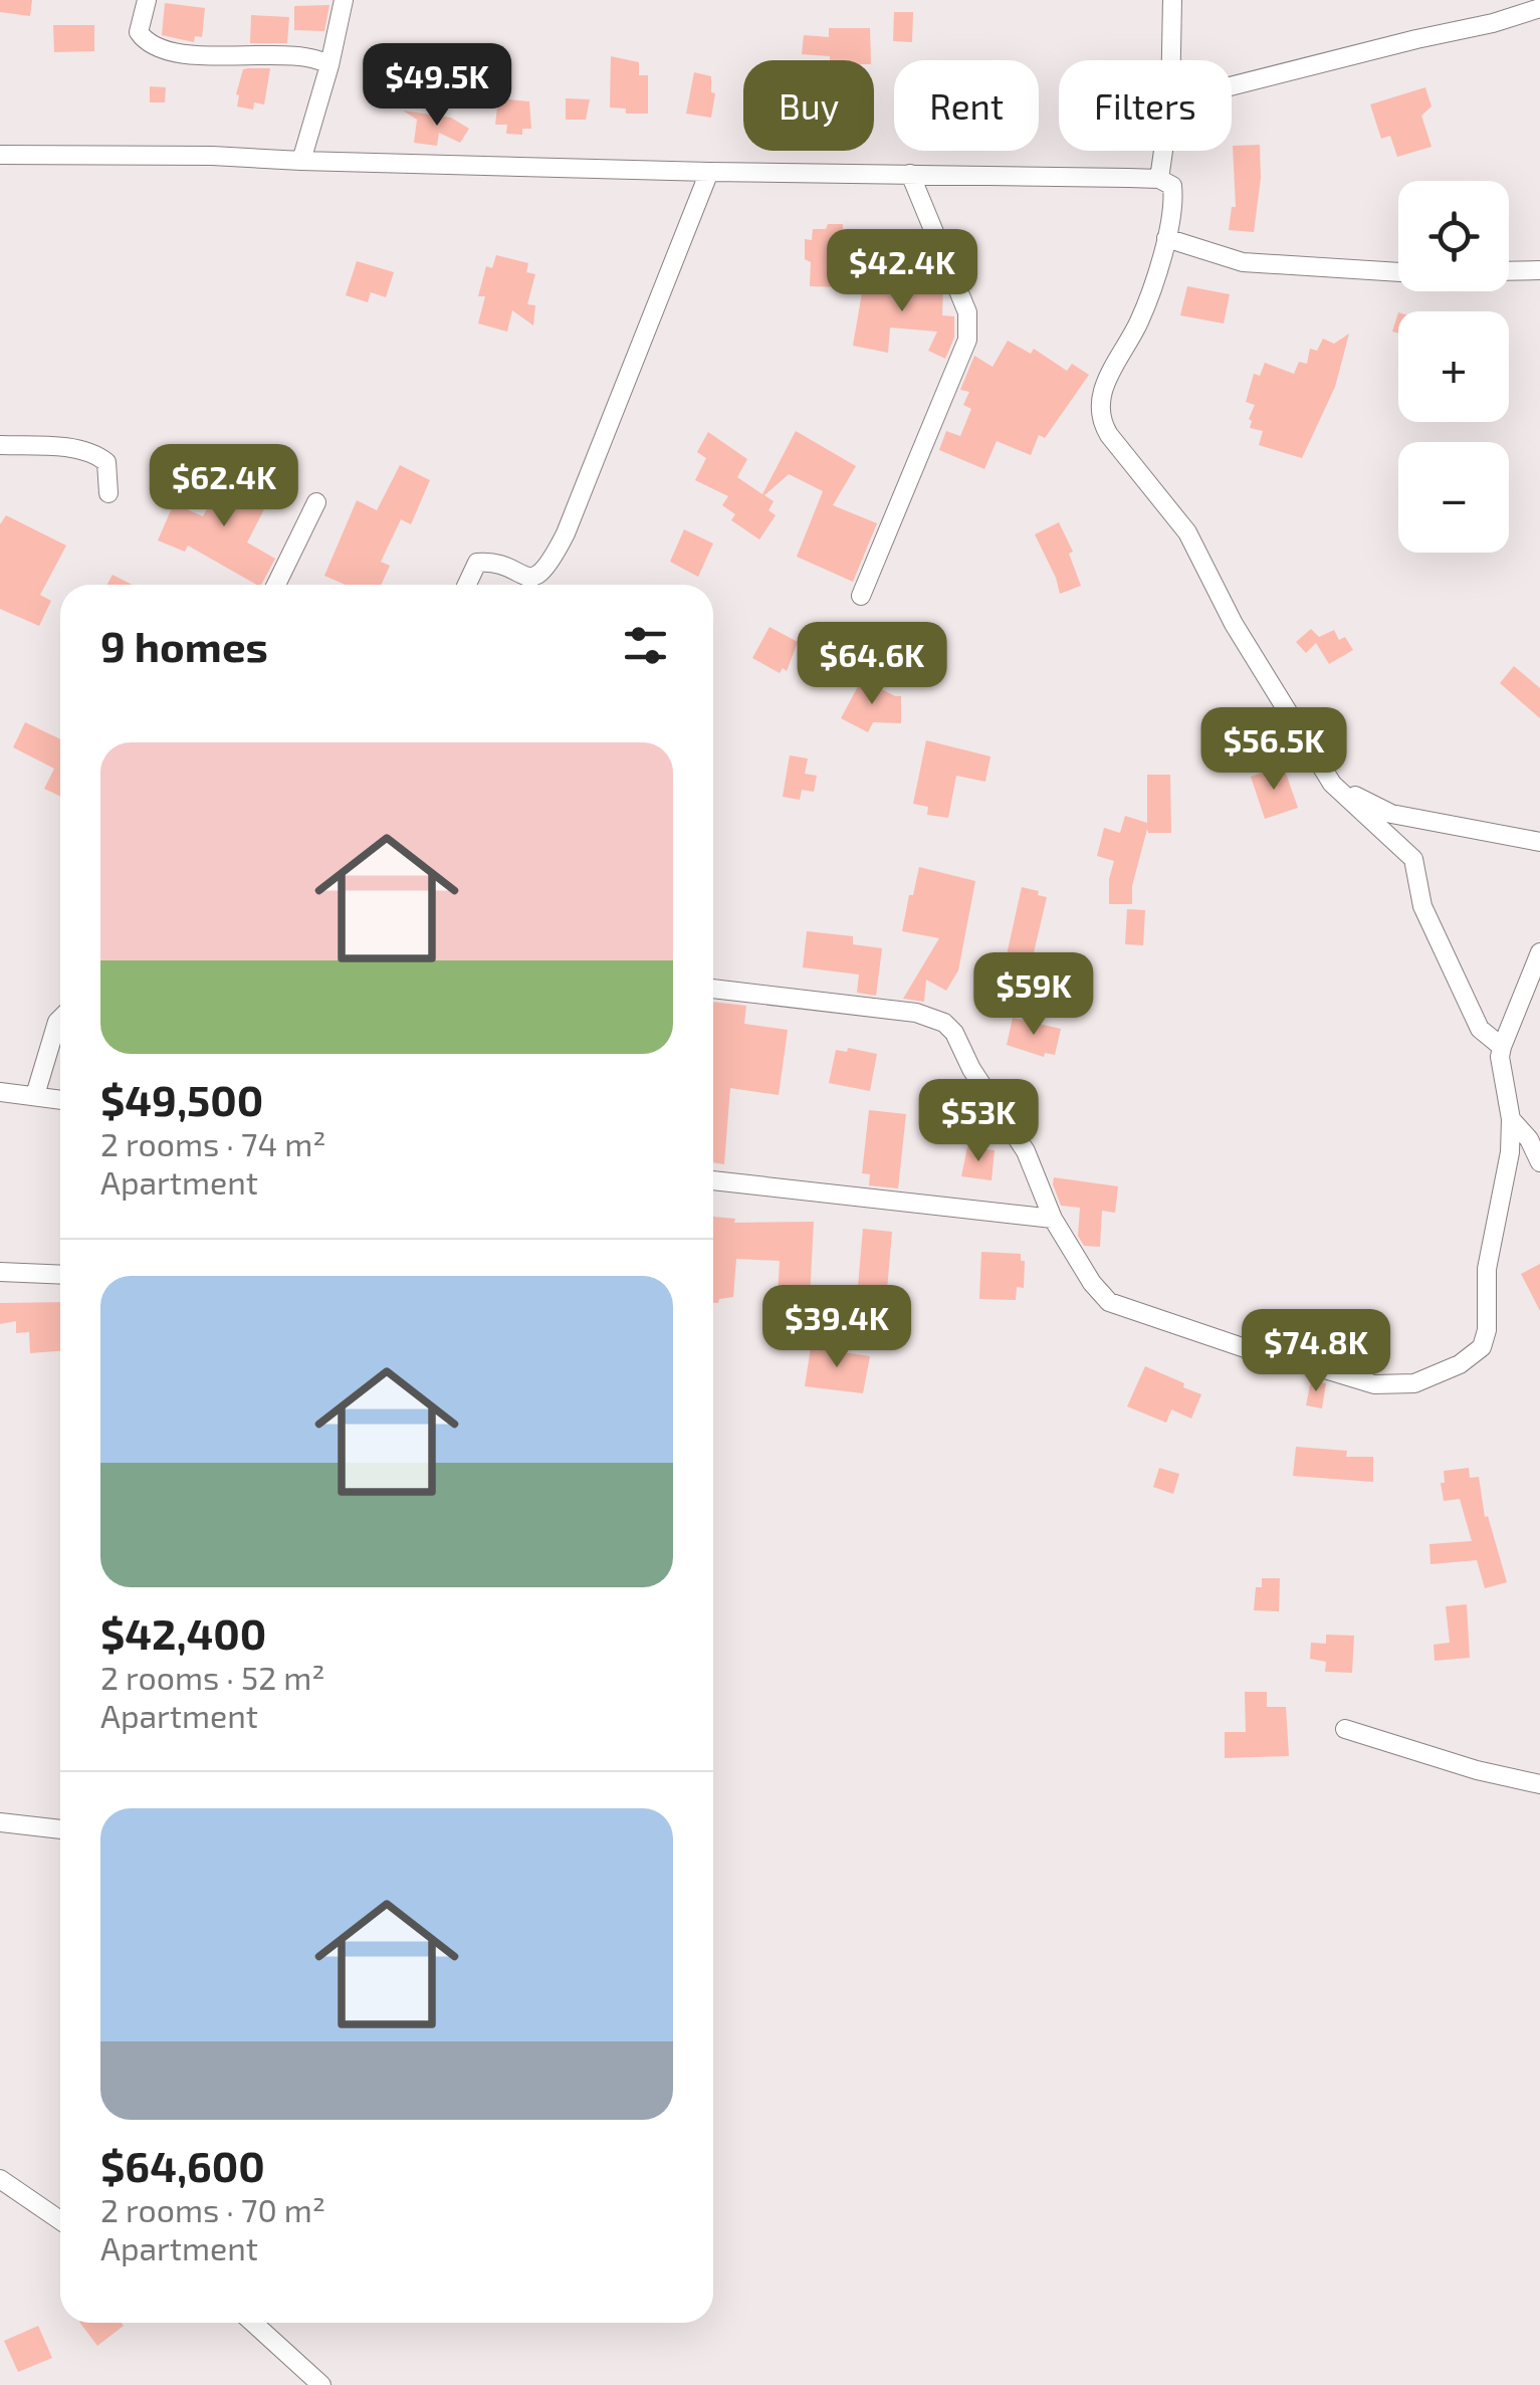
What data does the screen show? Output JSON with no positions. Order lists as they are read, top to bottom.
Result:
{
  "page": {
    "price": [
      "$49.5K",
      "$42.4K",
      "$62.4K",
      "$64.6K",
      "$56.5K",
      "$59K",
      "$53K",
      "$39.4K",
      "$74.8K"
    ],
    "chip": ["Buy", "Rent", "Filters"],
    "map_buttons": ["+", "−"],
    "heading": "9 homes",
    "list": [
      {
        "name": "$49,500",
        "note": "2 rooms · 74 m² · Apartment"
      },
      {
        "name": "$42,400",
        "note": "2 rooms · 52 m² · Apartment"
      },
      {
        "name": "$64,600",
        "note": "2 rooms · 70 m² · Apartment"
      }
    ]
  }
}
